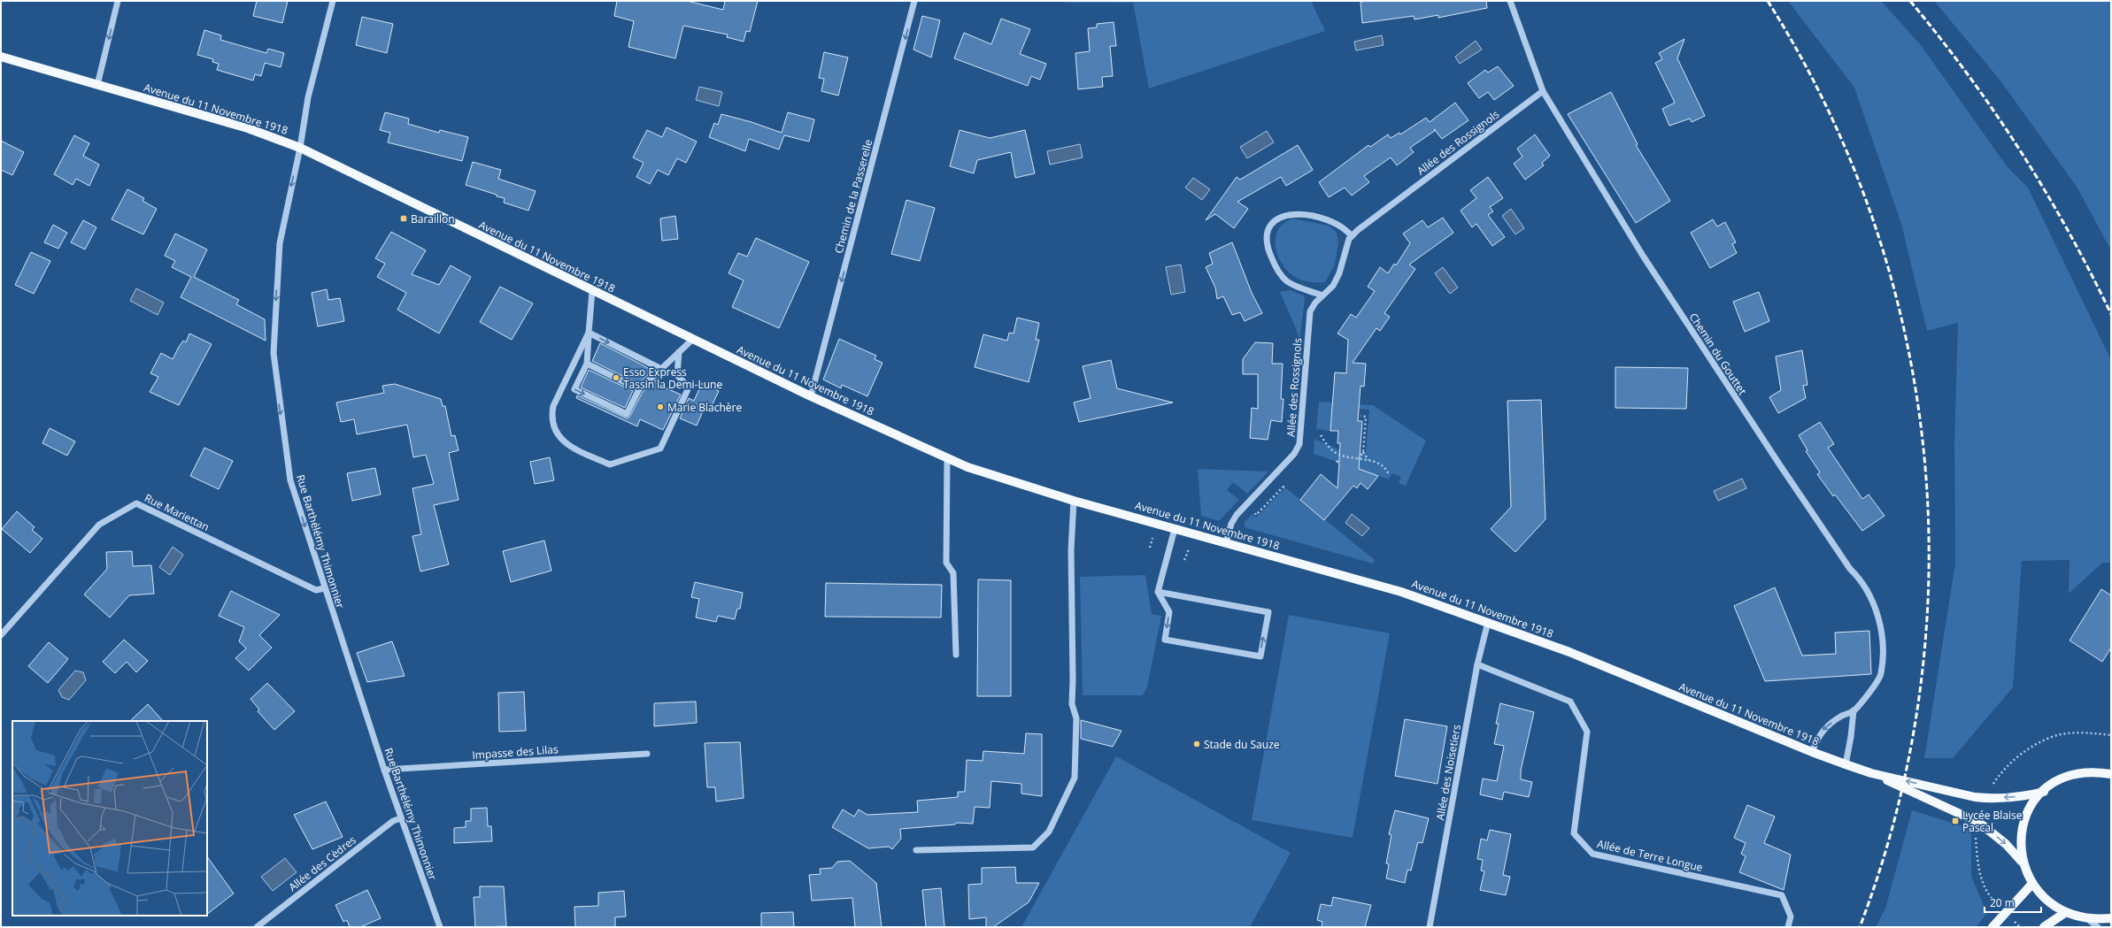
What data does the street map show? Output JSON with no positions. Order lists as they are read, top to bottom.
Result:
{
  "streets": {
    "main road": ["Avenue du 11 Novembre 1918"],
    "street": [
      "Allée des Rossignols",
      "Chemin de la Passerelle",
      "Chemin du Gouttet",
      "Rue Mariettan",
      "Rue Barthélémy Thimonnier",
      "Impasse des Lilas",
      "Allée des Noisetiers",
      "Allée de Terre Longue",
      "Allée des Cèdres"
    ]
  },
  "crossings": [
    ["Avenue du 11 Novembre 1918", "Allée des Rossignols"],
    ["Avenue du 11 Novembre 1918", "Chemin de la Passerelle"],
    ["Avenue du 11 Novembre 1918", "Chemin du Gouttet"],
    ["Avenue du 11 Novembre 1918", "Rue Barthélémy Thimonnier"],
    ["Avenue du 11 Novembre 1918", "Allée des Noisetiers"],
    ["Allée des Rossignols", "Chemin du Gouttet"],
    ["Rue Mariettan", "Rue Barthélémy Thimonnier"],
    ["Rue Barthélémy Thimonnier", "Impasse des Lilas"],
    ["Rue Barthélémy Thimonnier", "Allée des Cèdres"],
    ["Allée des Noisetiers", "Allée de Terre Longue"]
  ],
  "one_way": ["Chemin de la Passerelle", "Rue Barthélémy Thimonnier"],
  "places": {
    "transit": ["Baraillon", "Lycée Blaise Pascal"],
    "other": ["Esso Express Tassin la Demi-Lune", "Marie Blachère", "Stade du Sauze"]
  },
  "scale_bar": "20 m"
}
